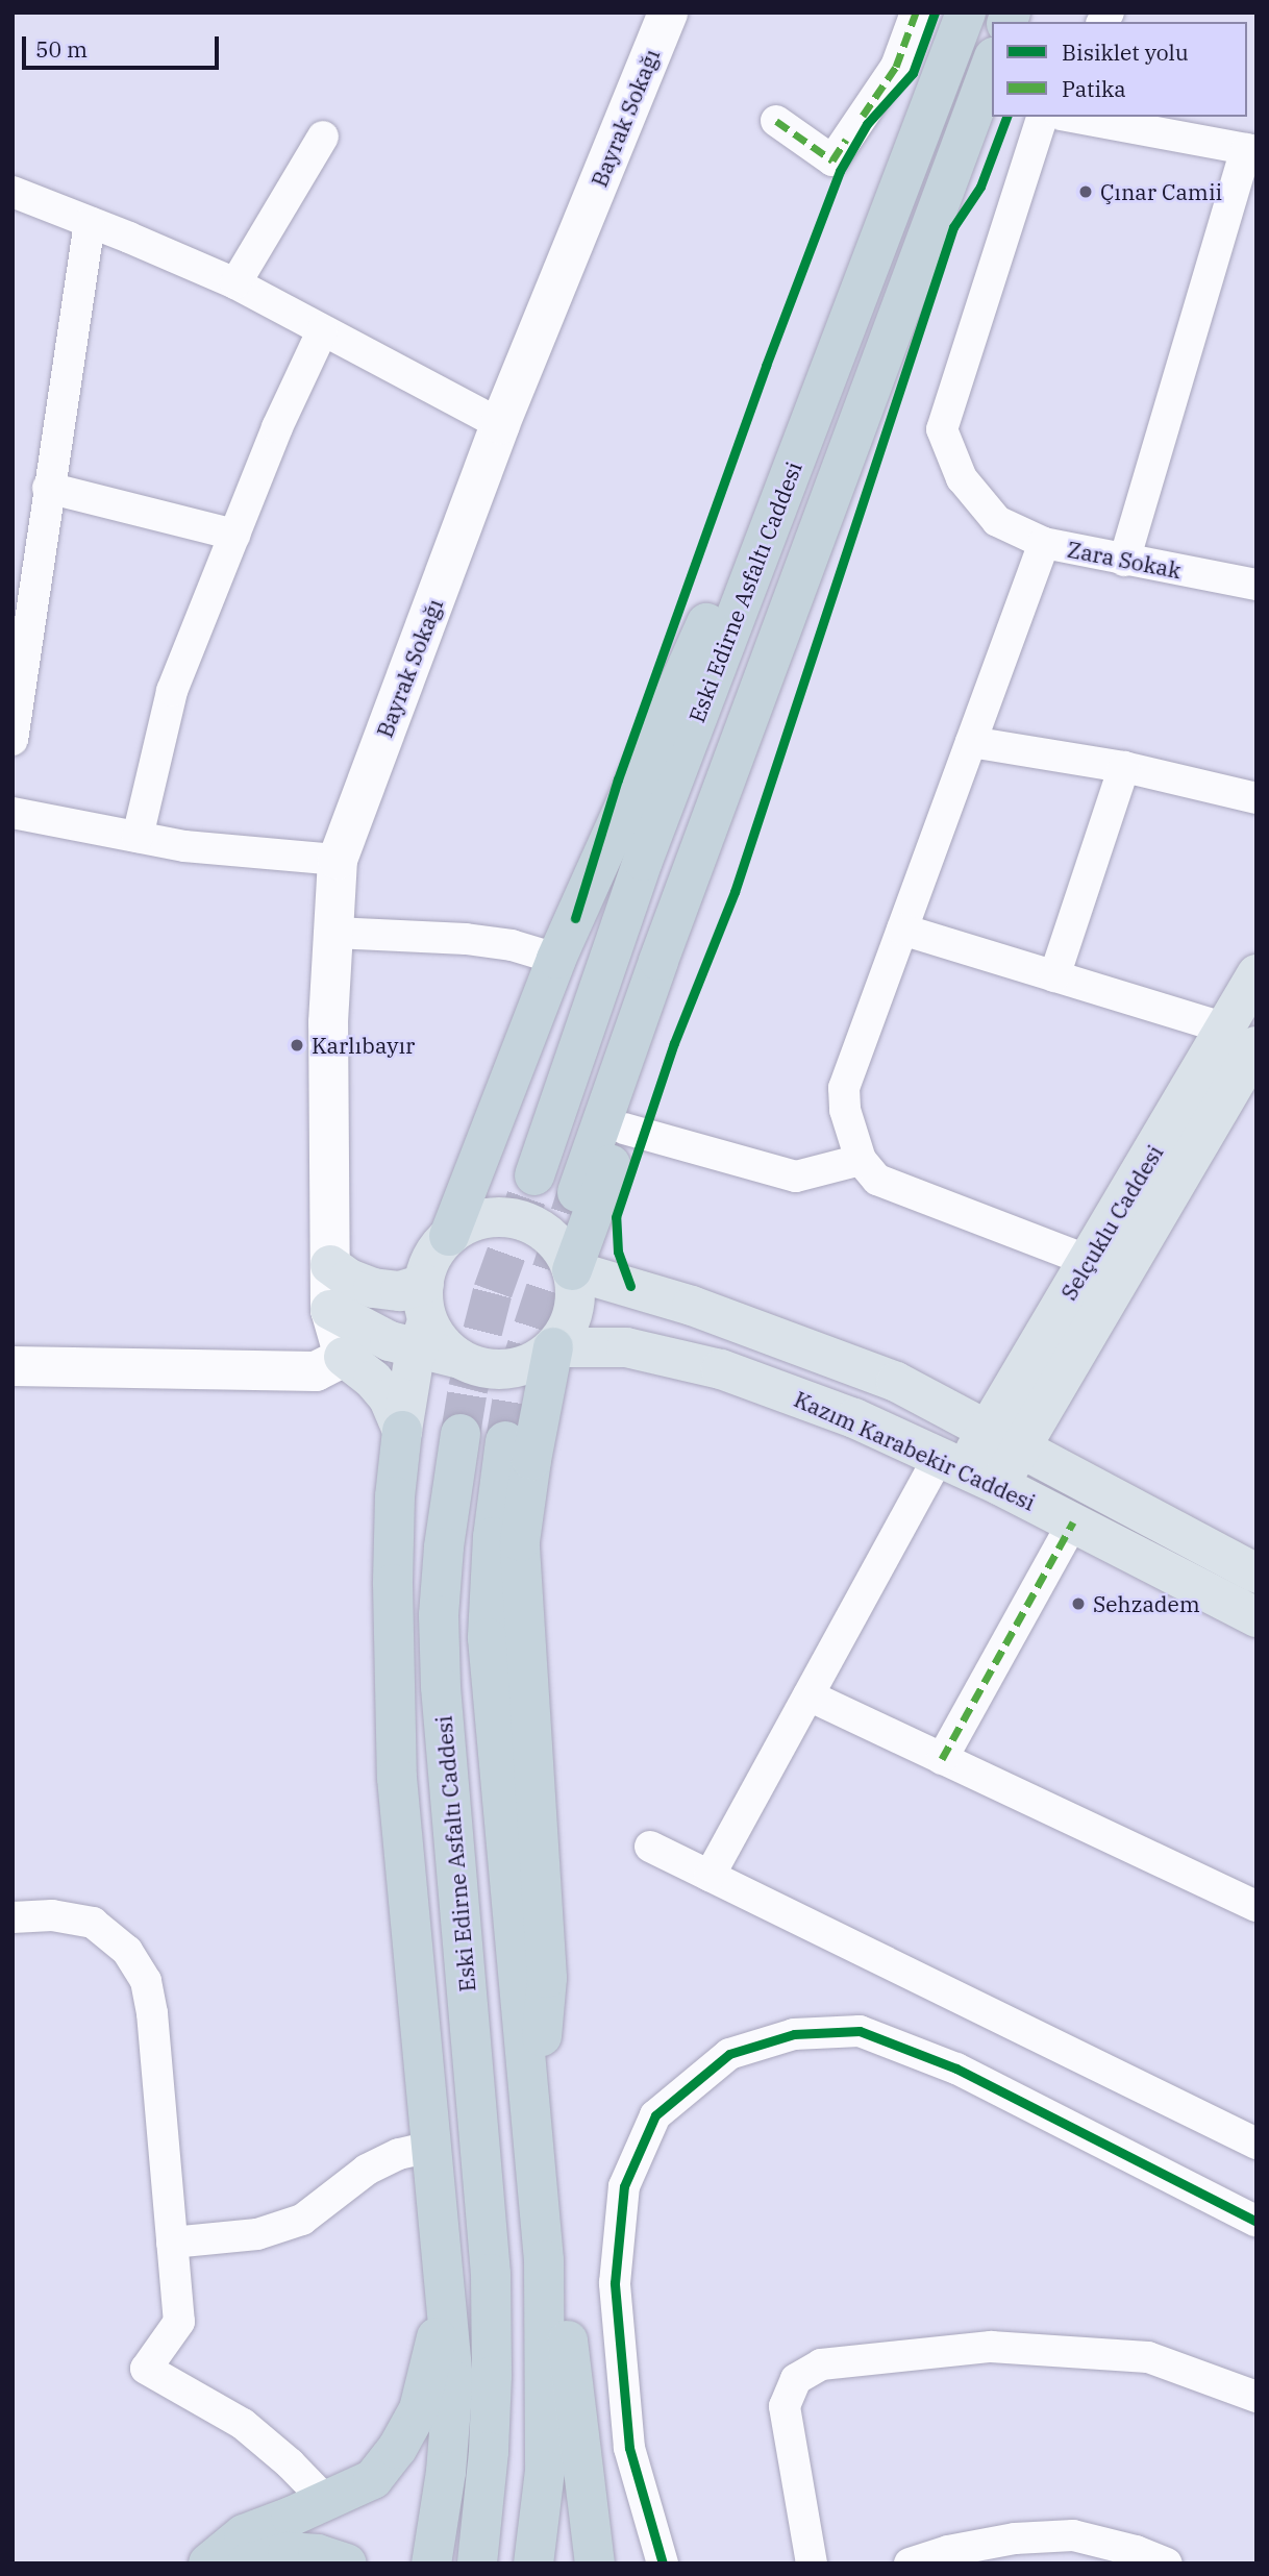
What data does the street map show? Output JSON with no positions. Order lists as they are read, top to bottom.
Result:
{
  "streets": {
    "highway": ["Eski Edirne Asfaltı Caddesi"],
    "main road": ["Bayrak Sokağı", "Selçuklu Caddesi", "Kazım Karabekir Caddesi"],
    "street": ["Zara Sokak"]
  },
  "crossings": [
    ["Selçuklu Caddesi", "Kazım Karabekir Caddesi"]
  ],
  "places": ["Çınar Camii", "Karlıbayır", "Sehzadem"],
  "legend": ["Bisiklet yolu", "Patika"],
  "scale_bar": "50 m"
}
